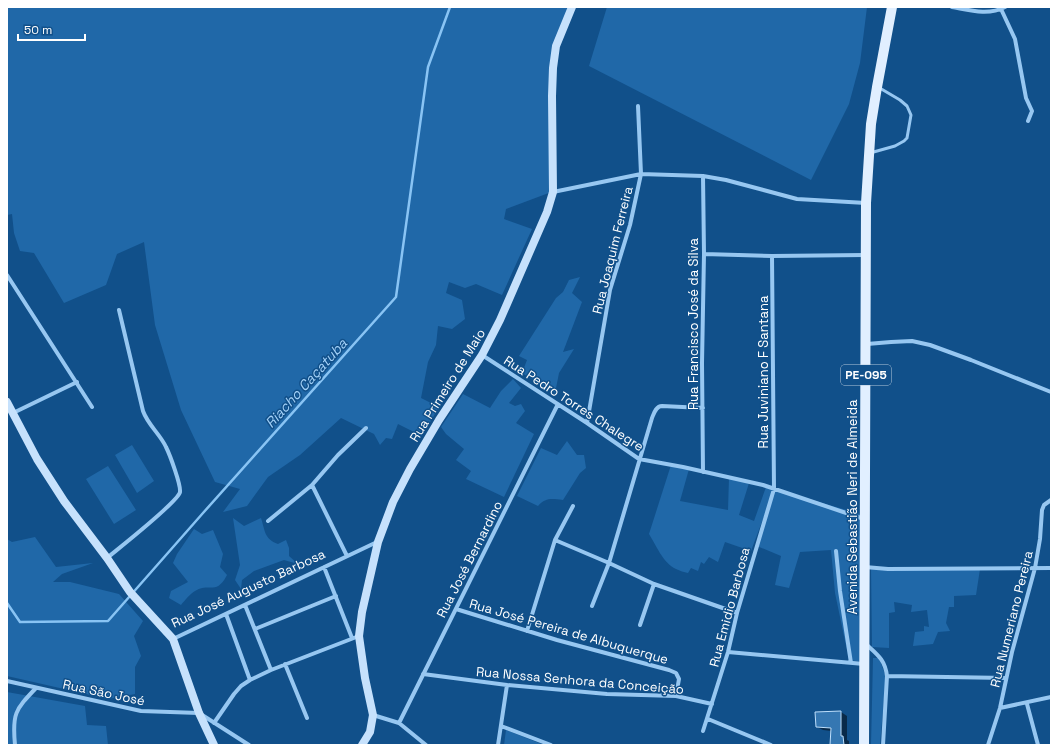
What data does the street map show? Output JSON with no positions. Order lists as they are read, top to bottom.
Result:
{
  "streets": {
    "main road": ["PE-095", "Avenida Sebastião Neri de Almeida"],
    "street": [
      "Rua Joaquim Ferreira",
      "Rua Francisco José da Silva",
      "Rua Juviniano F Santana",
      "Rua Primeiro de Maio",
      "Rua Pedro Torres Chalegre",
      "Rua José Bernardino",
      "Rua José Augusto Barbosa",
      "Rua Emidio Barbosa",
      "Rua Numeriano Pereira",
      "Rua José Pereira de Albuquerque",
      "Rua Nossa Senhora da Conceição",
      "Rua São José"
    ]
  },
  "crossings": [
    ["Rua Joaquim Ferreira", "Rua Pedro Torres Chalegre"],
    ["Rua Francisco José da Silva", "Rua Pedro Torres Chalegre"],
    ["Rua Juviniano F Santana", "Rua Pedro Torres Chalegre"],
    ["Rua Juviniano F Santana", "Rua Emidio Barbosa"],
    ["Rua Primeiro de Maio", "Rua Pedro Torres Chalegre"],
    ["Rua Primeiro de Maio", "Rua José Augusto Barbosa"],
    ["Rua Pedro Torres Chalegre", "Avenida Sebastião Neri de Almeida"],
    ["Rua Pedro Torres Chalegre", "Rua José Bernardino"],
    ["Rua Pedro Torres Chalegre", "Rua Emidio Barbosa"],
    ["Rua José Bernardino", "Rua José Pereira de Albuquerque"],
    ["Rua José Bernardino", "Rua Nossa Senhora da Conceição"],
    ["Rua Emidio Barbosa", "Rua Nossa Senhora da Conceição"],
    ["Rua José Pereira de Albuquerque", "Rua Nossa Senhora da Conceição"]
  ],
  "water": ["Riacho Caçatuba"],
  "scale_bar": "50 m"
}
